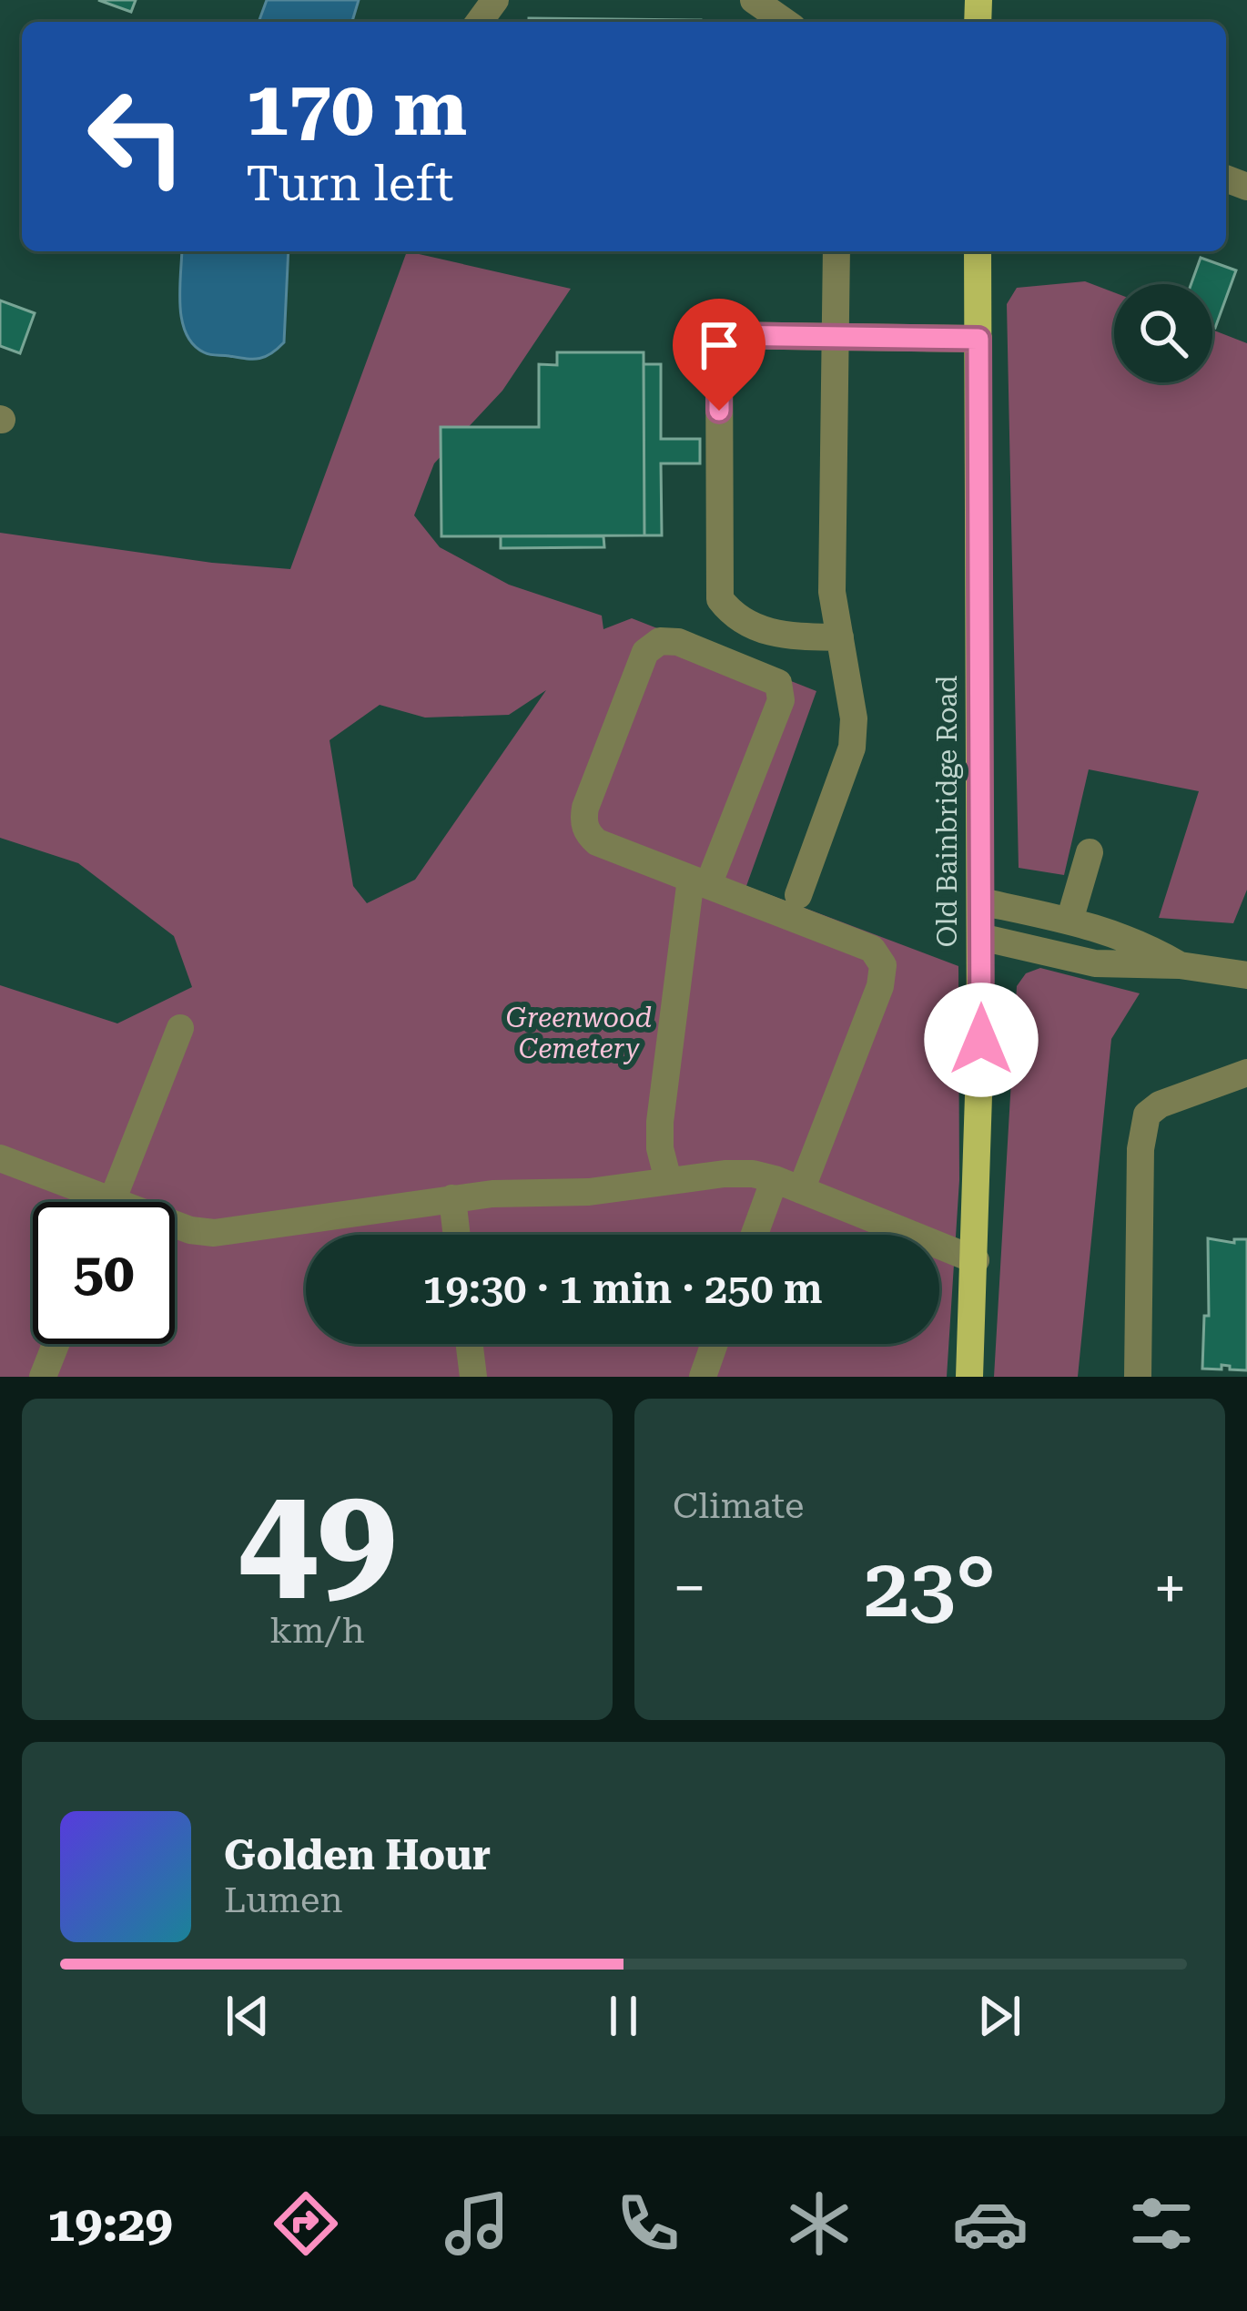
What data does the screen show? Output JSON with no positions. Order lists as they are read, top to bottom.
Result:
{
  "streets": {
    "main road": ["Old Bainbridge Road"]
  },
  "parks": ["Greenwood Cemetery"],
  "page": {
    "turn": ["170 m", "Turn left"],
    "limit": "50",
    "trip": "19:30 · 1 min · 250 m",
    "tile": [
      ["49", "km/h"],
      "Climate"
    ],
    "heat": ["−", "23°", "+"],
    "song": ["Golden Hour", "Lumen"],
    "tabs": "19:29"
  }
}
